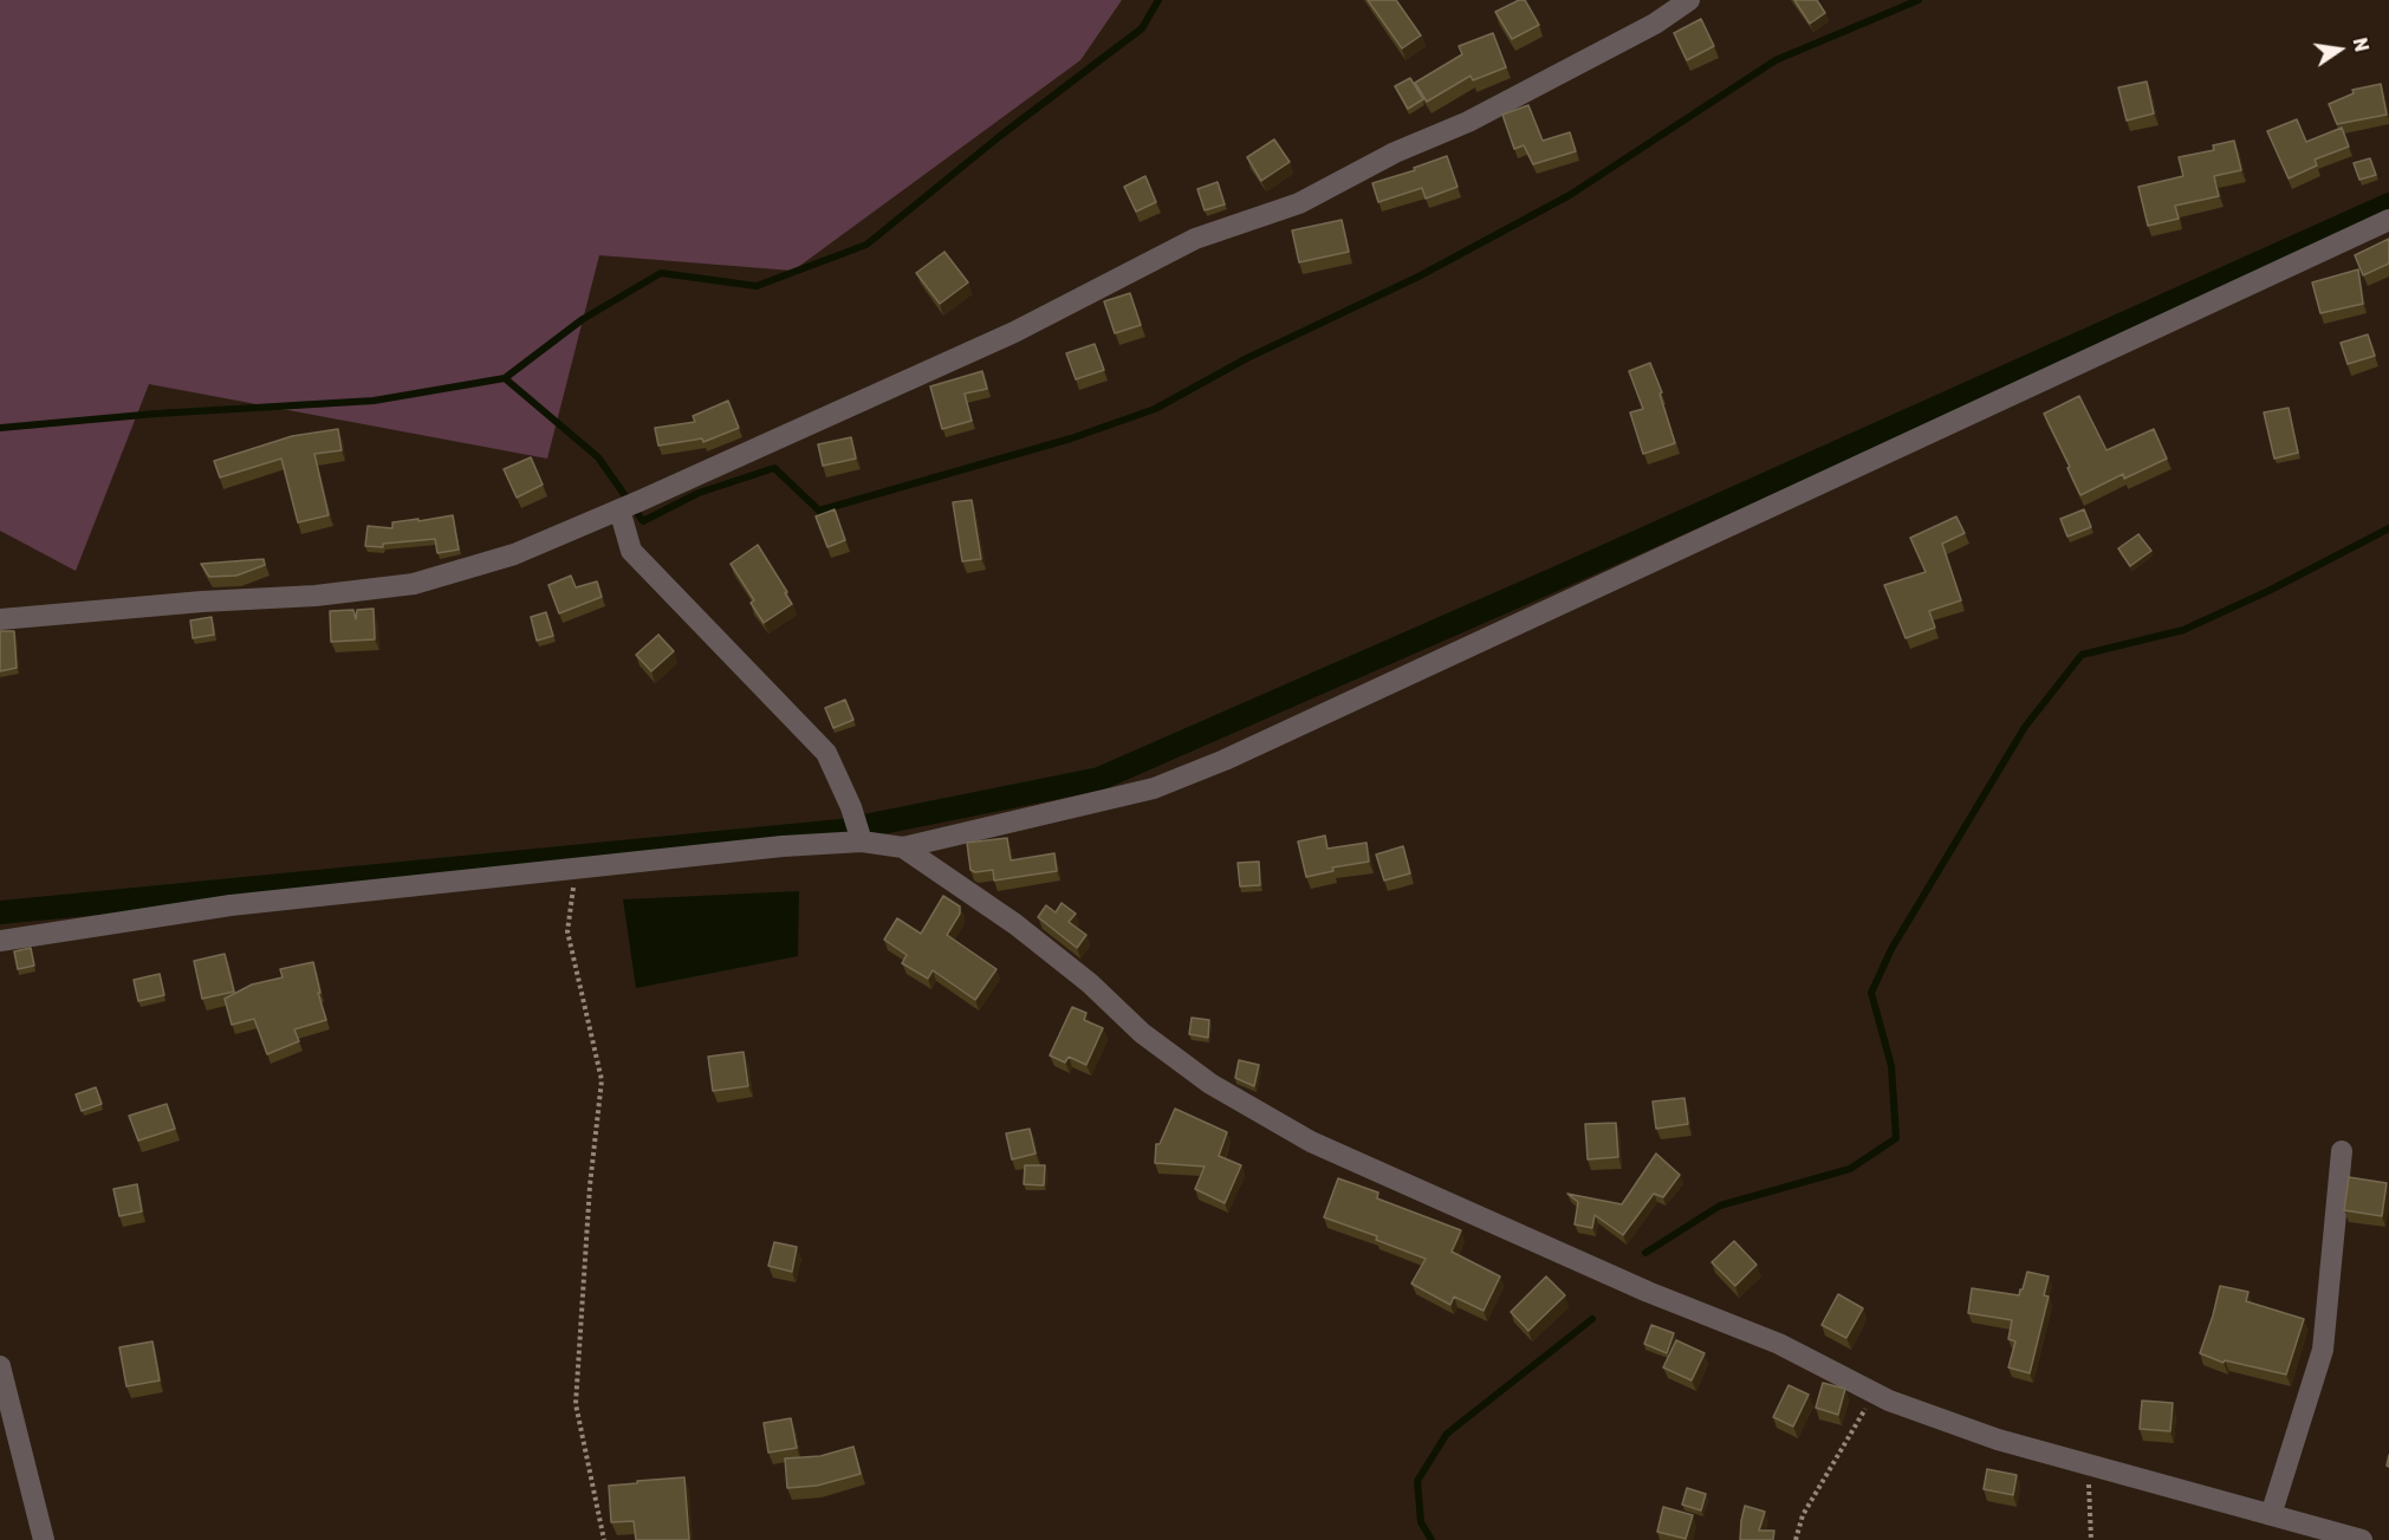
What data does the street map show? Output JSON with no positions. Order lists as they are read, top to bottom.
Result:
{
  "north": "right"
}
